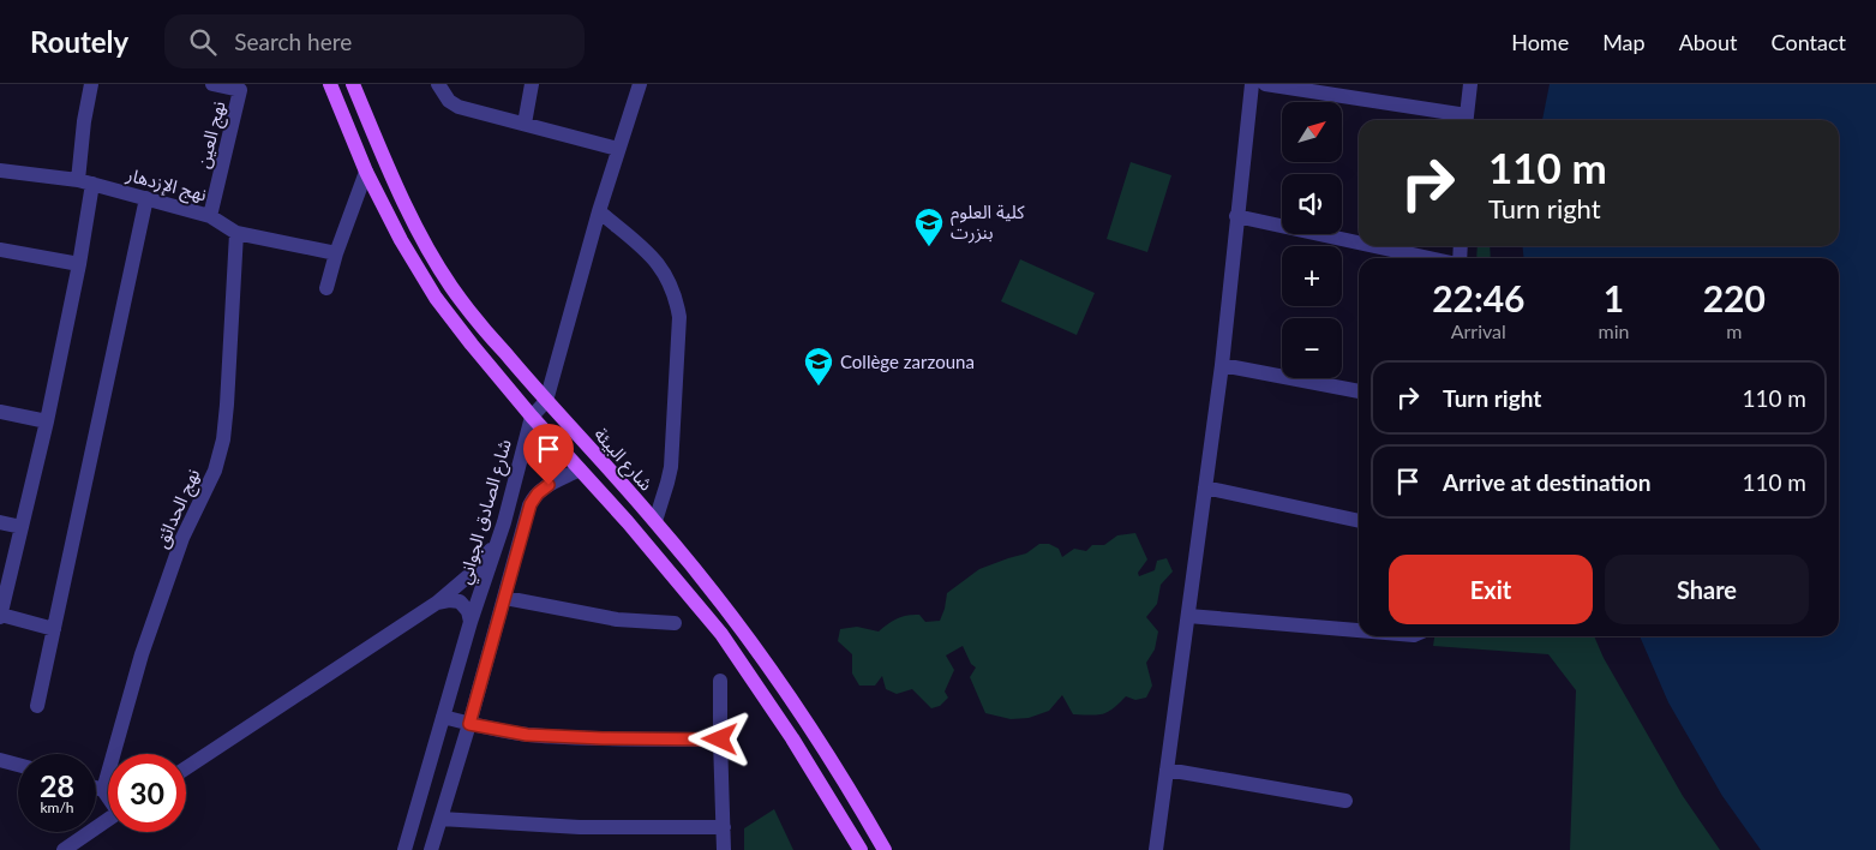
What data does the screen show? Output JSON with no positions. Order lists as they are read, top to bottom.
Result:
{
  "streets": {
    "main road": ["شارع البيئة"],
    "street": [
      "نهج العين",
      "نهج الإزدهار",
      "نهج الحدائق",
      "شارع الصادق الجواني"
    ]
  },
  "crossings": [
    ["نهج العين", "نهج الإزدهار"],
    ["نهج الإزدهار", "نهج الحدائق"]
  ],
  "places": {
    "school or university": ["كلية العلوم بنزرت", "Collège zarzouna"]
  },
  "north": "top right",
  "page": {
    "header": "Routely",
    "search": "Search here",
    "nav": [
      "Home",
      "Map",
      "About",
      "Contact"
    ],
    "map_buttons": ["+", "−"],
    "turn": ["110 m", "Turn right"],
    "eta": [
      "22:46",
      "Arrival",
      "1",
      "min",
      "220",
      "m"
    ],
    "list": [
      {
        "name": "Turn right",
        "value": "110 m"
      },
      {
        "name": "Arrive at destination",
        "value": "110 m"
      }
    ],
    "buttons": ["Exit", "Share"],
    "speed": "28 km/h",
    "limit": "30"
  }
}
